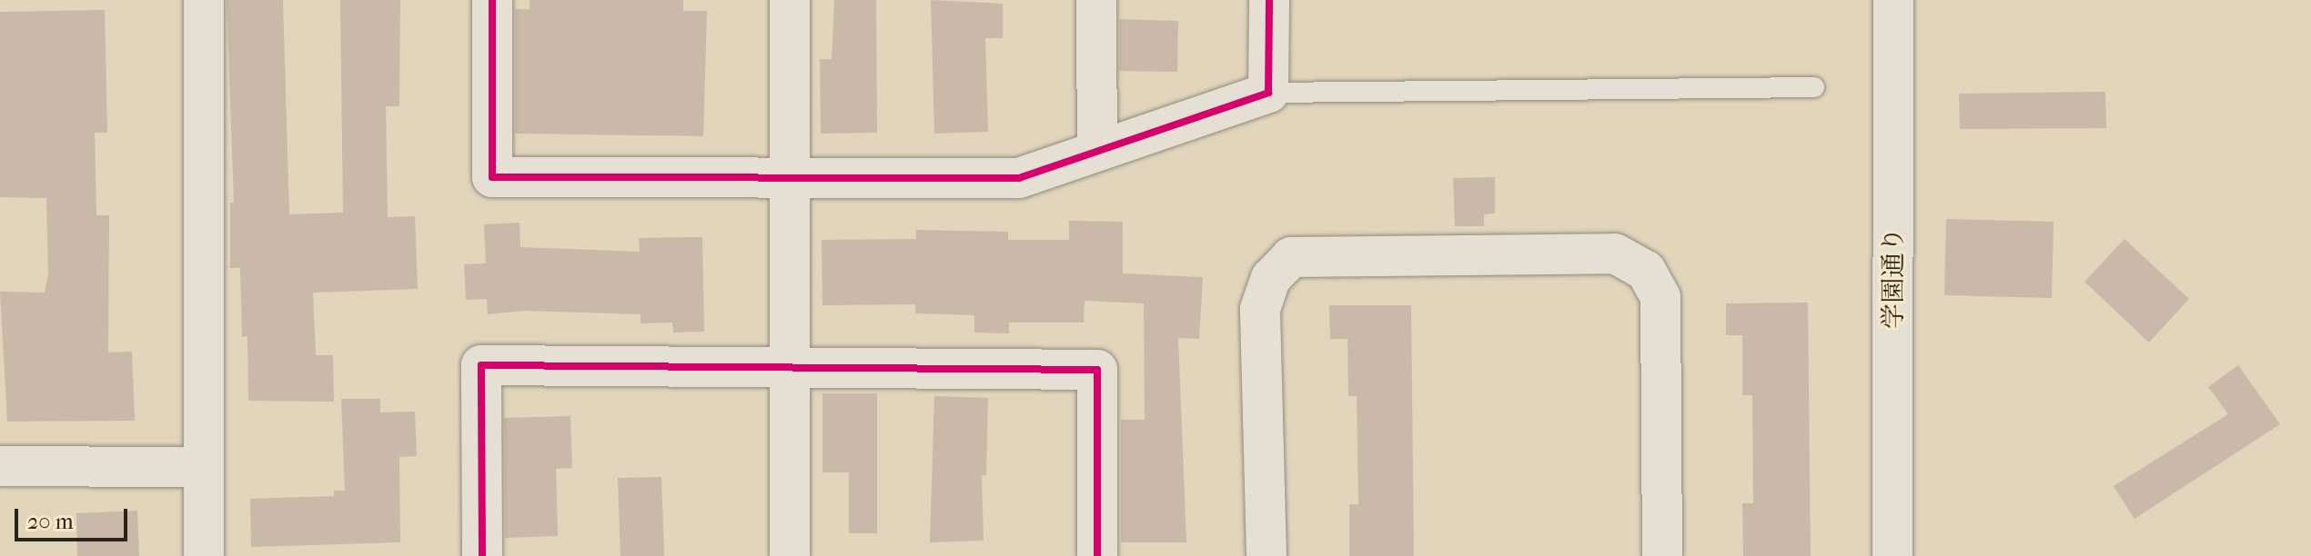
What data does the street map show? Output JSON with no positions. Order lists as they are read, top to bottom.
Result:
{
  "streets": {
    "street": ["学園通り"]
  },
  "scale_bar": "20 m"
}
